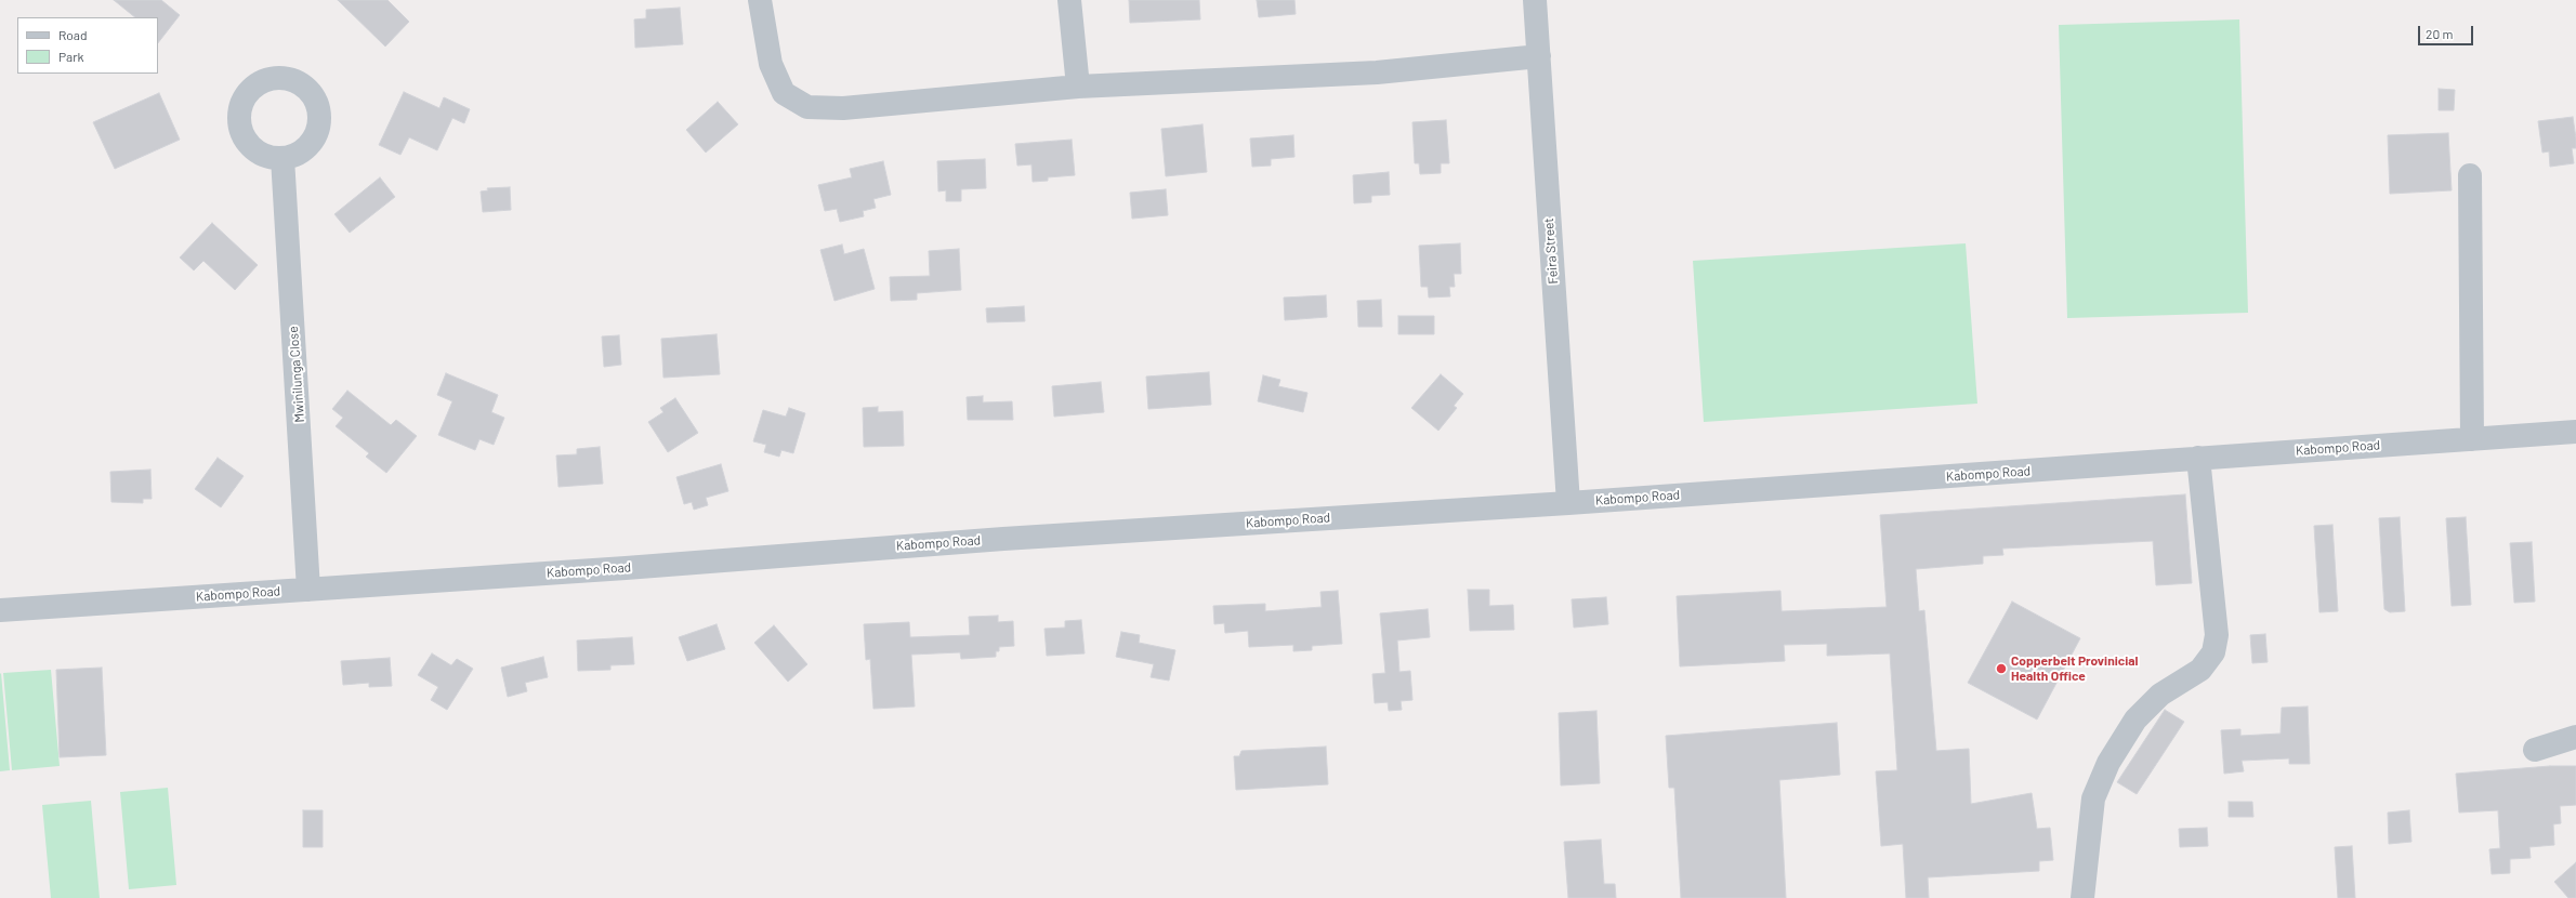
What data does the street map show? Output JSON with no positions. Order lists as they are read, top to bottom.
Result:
{
  "streets": {
    "street": ["Feira Street", "Mwinilunga Close", "Kabompo Road"]
  },
  "crossings": [
    ["Feira Street", "Kabompo Road"],
    ["Mwinilunga Close", "Kabompo Road"]
  ],
  "places": ["Copperbelt Provinicial Health Office"],
  "legend": ["Road", "Park"],
  "scale_bar": "20 m"
}
